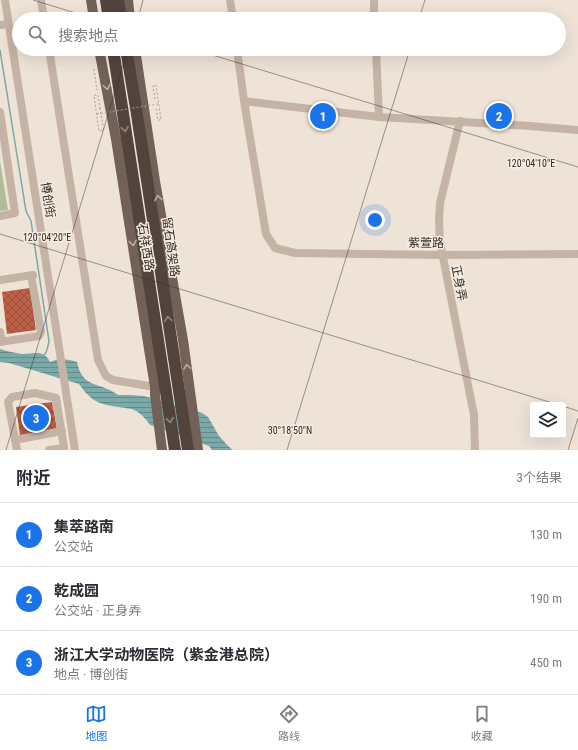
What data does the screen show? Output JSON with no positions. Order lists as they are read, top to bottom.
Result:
{
  "streets": {
    "highway": ["留石高架路"],
    "main road": ["石祥西路"],
    "street": ["博创街", "紫萱路", "正身弄"]
  },
  "crossings": [
    ["紫萱路", "正身弄"],
    ["石祥西路", "留石高架路"]
  ],
  "page": {
    "search": "搜索地点",
    "pins": ["1", "2", "3"],
    "heading": ["附近", "3个结果"],
    "list": [
      {
        "mark": "1",
        "name": "集萃路南",
        "note": "公交站",
        "value": "130 m"
      },
      {
        "mark": "2",
        "name": "乾成园",
        "note": "公交站 · 正身弄",
        "value": "190 m"
      },
      {
        "mark": "3",
        "name": "浙江大学动物医院（紫金港总院）",
        "note": "地点 · 博创街",
        "value": "450 m"
      }
    ],
    "nav": ["地图", "路线", "收藏"]
  },
  "coordinates": ["120°04'10\"E", "120°04'20\"E", "30°18'50\"N"]
}
